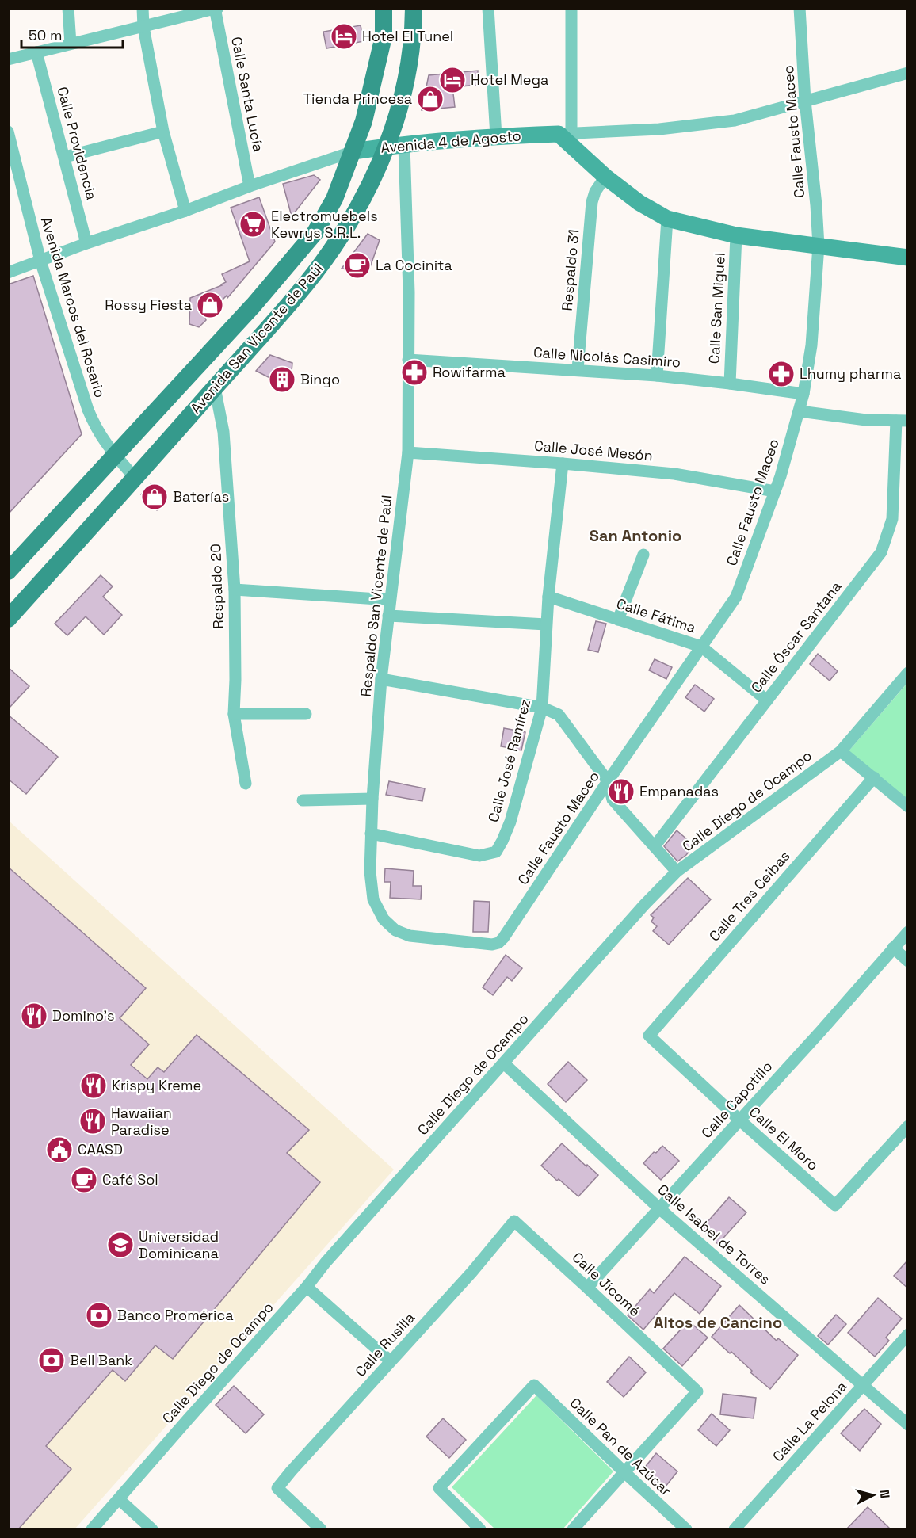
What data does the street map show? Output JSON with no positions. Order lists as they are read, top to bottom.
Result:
{
  "streets": {
    "main road": ["Avenida 4 de Agosto", "Avenida San Vicente de Paúl"],
    "street": [
      "Calle Santa Lucía",
      "Calle Fausto Maceo",
      "Calle Providencia",
      "Respaldo 31",
      "Avenida Marcos del Rosario",
      "Calle San Miguel",
      "Calle Nicolás Casimiro",
      "Calle José Mesón",
      "Respaldo 20",
      "Respaldo San Vicente de Paúl",
      "Calle Fátima",
      "Calle Óscar Santana",
      "Calle José Ramírez",
      "Calle Diego de Ocampo",
      "Calle Tres Ceibas",
      "Calle Capotillo",
      "Calle El Moro",
      "Calle Isabel de Torres",
      "Calle Jicomé",
      "Calle Rusilla",
      "Calle La Pelona",
      "Calle Pan de Azúcar"
    ]
  },
  "crossings": [
    ["Calle Santa Lucía", "Avenida 4 de Agosto"],
    ["Calle Fausto Maceo", "Avenida 4 de Agosto"],
    ["Calle Fausto Maceo", "Calle Nicolás Casimiro"],
    ["Calle Fausto Maceo", "Calle José Mesón"],
    ["Calle Fausto Maceo", "Respaldo San Vicente de Paúl"],
    ["Calle Fausto Maceo", "Calle Fátima"],
    ["Avenida 4 de Agosto", "Calle Providencia"],
    ["Avenida 4 de Agosto", "Avenida Marcos del Rosario"],
    ["Avenida 4 de Agosto", "Avenida San Vicente de Paúl"],
    ["Avenida 4 de Agosto", "Respaldo San Vicente de Paúl"],
    ["Respaldo 31", "Calle Nicolás Casimiro"],
    ["Avenida Marcos del Rosario", "Avenida San Vicente de Paúl"],
    ["Calle San Miguel", "Calle Nicolás Casimiro"],
    ["Avenida San Vicente de Paúl", "Respaldo 20"],
    ["Avenida San Vicente de Paúl", "Respaldo San Vicente de Paúl"],
    ["Calle Nicolás Casimiro", "Respaldo San Vicente de Paúl"],
    ["Calle José Mesón", "Respaldo San Vicente de Paúl"],
    ["Calle José Mesón", "Calle José Ramírez"],
    ["Respaldo San Vicente de Paúl", "Calle José Ramírez"],
    ["Calle Fátima", "Calle Óscar Santana"],
    ["Calle Fátima", "Calle José Ramírez"],
    ["Calle Diego de Ocampo", "Calle Isabel de Torres"],
    ["Calle Tres Ceibas", "Calle El Moro"],
    ["Calle Capotillo", "Calle El Moro"],
    ["Calle Capotillo", "Calle Isabel de Torres"],
    ["Calle Capotillo", "Calle Jicomé"],
    ["Calle Isabel de Torres", "Calle La Pelona"],
    ["Calle Jicomé", "Calle Rusilla"],
    ["Calle Jicomé", "Calle Pan de Azúcar"]
  ],
  "districts": ["San Antonio", "Altos de Cancino"],
  "places": {
    "hotel": ["Hotel El Tunel", "Hotel Mega"],
    "shop": ["Tienda Princesa", "Rossy Fiesta", "Baterías"],
    "supermarket": ["Electromuebels Kewrys S.R.L."],
    "cafe": ["La Cocinita", "Café Sol"],
    "pharmacy": ["Rowifarma", "Lhumy pharma"],
    "building": ["Bingo"],
    "restaurant": [
      "Empanadas",
      "Domino's",
      "Krispy Kreme",
      "Hawaiian Paradise"
    ],
    "public building": ["CAASD"],
    "school or university": ["Universidad Dominicana"],
    "bank": ["Banco Promérica", "Bell Bank"]
  },
  "scale_bar": "50 m",
  "north": "right"
}
